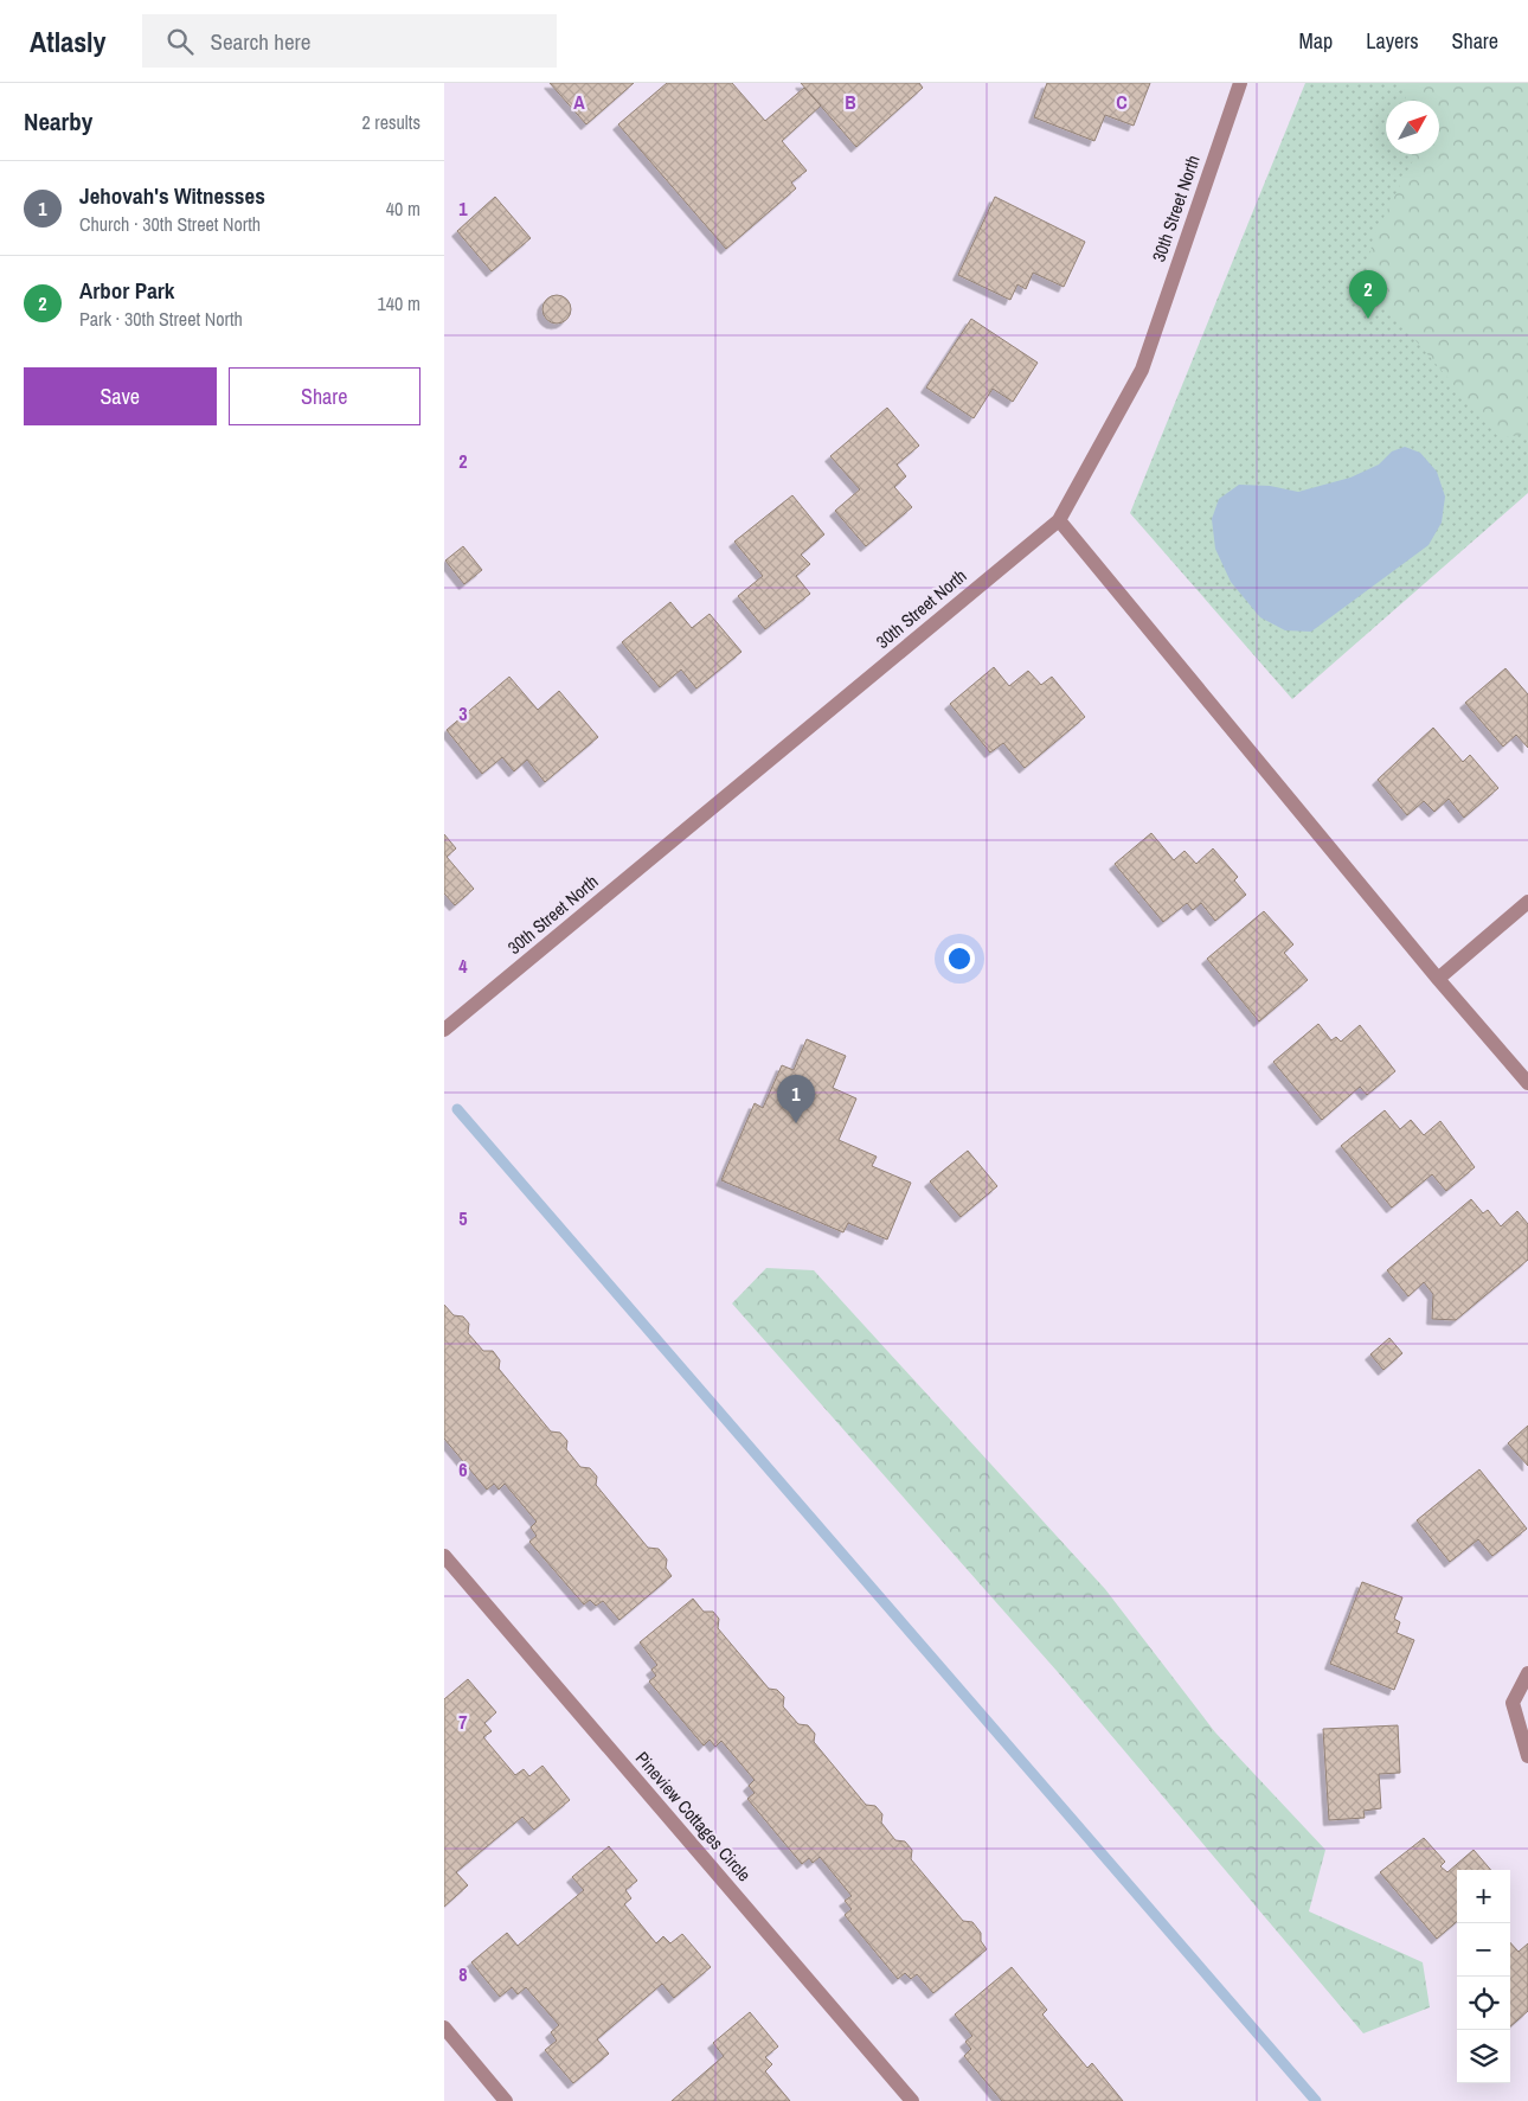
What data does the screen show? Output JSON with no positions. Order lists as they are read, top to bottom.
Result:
{
  "streets": {
    "street": ["30th Street North", "Pineview Cottages Circle"]
  },
  "north": "top right",
  "page": {
    "header": "Atlasly",
    "search": "Search here",
    "nav": ["Map", "Layers", "Share"],
    "heading": ["Nearby", "2 results"],
    "list": [
      {
        "mark": "1",
        "name": "Jehovah's Witnesses",
        "note": "Church · 30th Street North",
        "value": "40 m"
      },
      {
        "mark": "2",
        "name": "Arbor Park",
        "note": "Park · 30th Street North",
        "value": "140 m"
      }
    ],
    "pins": ["2", "1"],
    "buttons": ["Save", "Share"],
    "map_buttons": ["+", "−"]
  },
  "grid": {
    "columns": ["A", "B", "C"],
    "rows": [
      "1",
      "2",
      "3",
      "4",
      "5",
      "6",
      "7",
      "8"
    ]
  }
}
